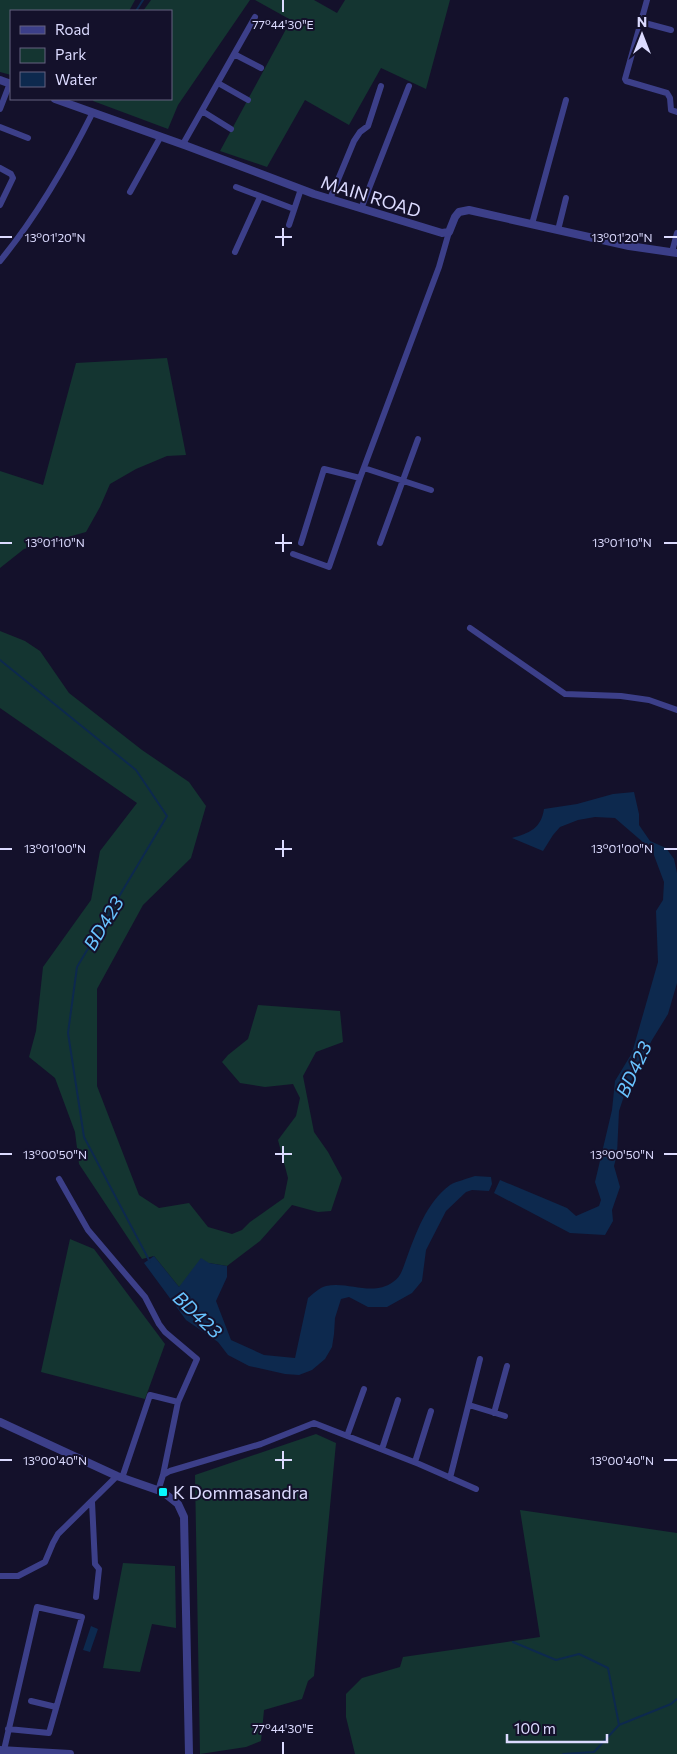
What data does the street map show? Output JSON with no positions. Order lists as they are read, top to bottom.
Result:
{
  "streets": {
    "street": ["MAIN ROAD"]
  },
  "water": ["BD423"],
  "places": {
    "transit": ["K Dommasandra"]
  },
  "legend": ["Road", "Park", "Water"],
  "scale_bar": "100 m",
  "north": "top",
  "coordinates": [
    "77°44'30\"E",
    "13°01'20\"N",
    "13°01'10\"N",
    "13°01'00\"N",
    "13°00'50\"N",
    "13°00'40\"N"
  ]
}
